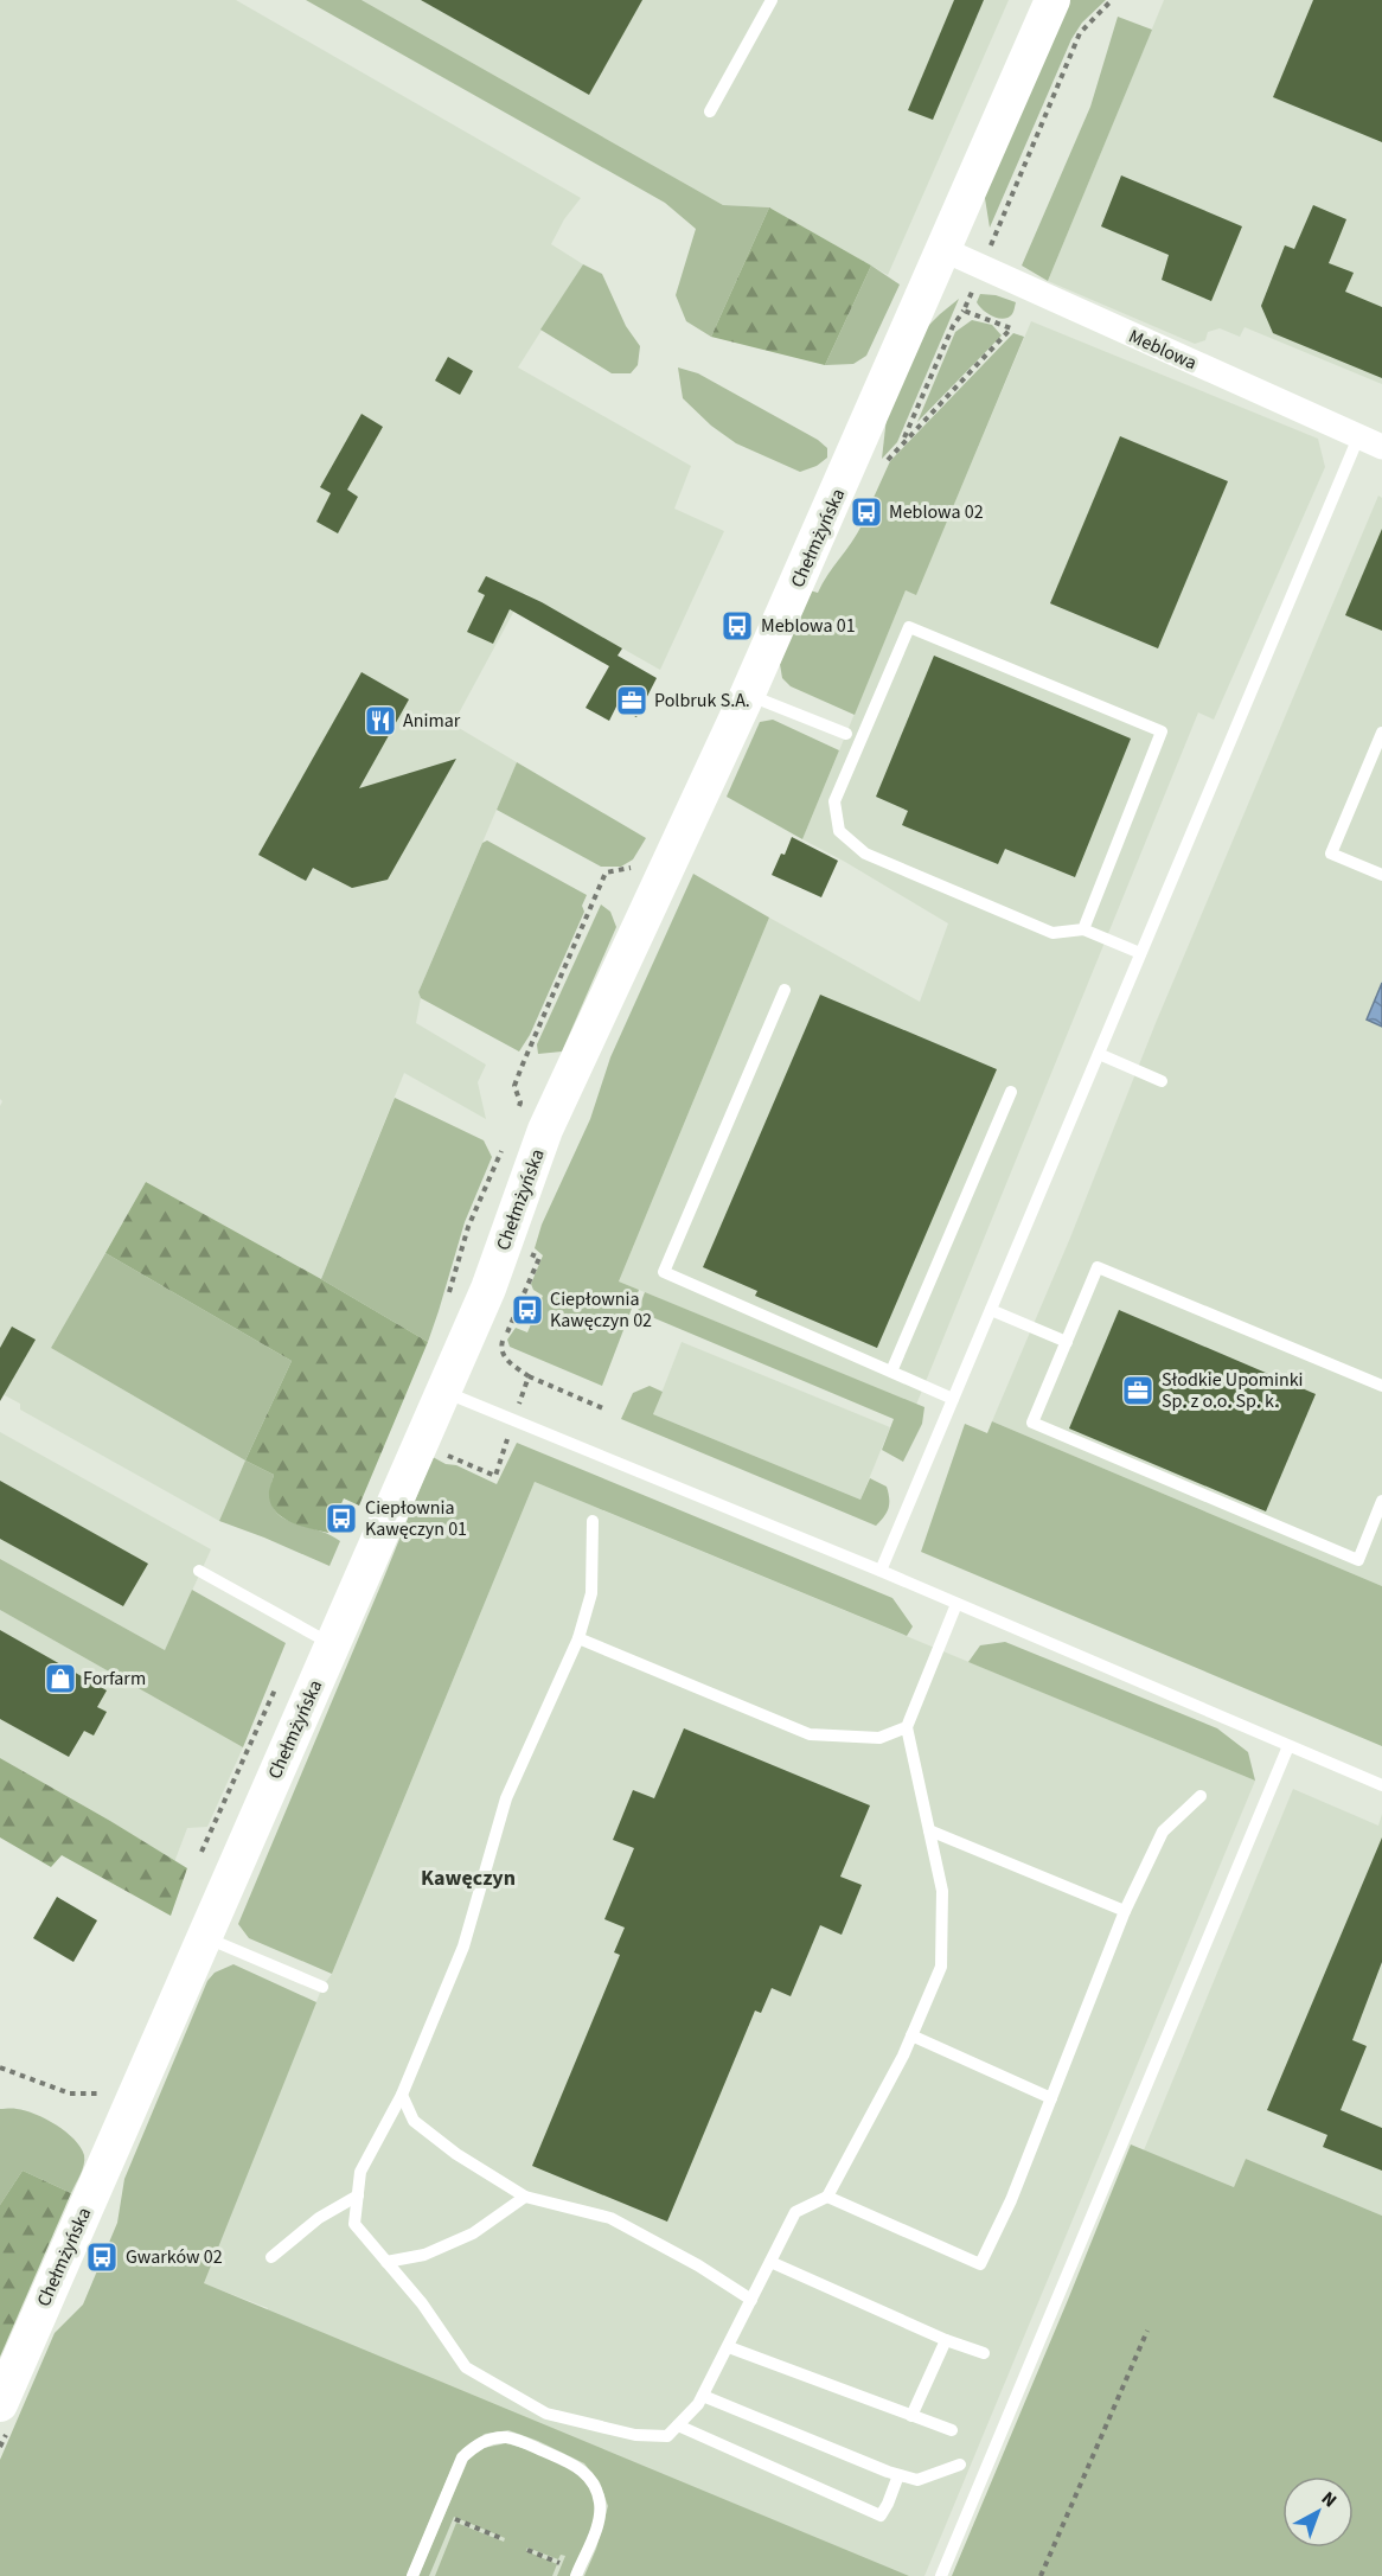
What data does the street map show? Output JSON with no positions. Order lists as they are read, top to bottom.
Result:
{
  "streets": {
    "street": ["Meblowa", "Chełmżyńska"]
  },
  "crossings": [
    ["Meblowa", "Chełmżyńska"]
  ],
  "districts": ["Kawęczyn"],
  "places": {
    "bus stop": [
      "Meblowa 02",
      "Meblowa 01",
      "Ciepłownia Kawęczyn 02",
      "Ciepłownia Kawęczyn 01",
      "Gwarków 02"
    ],
    "office": ["Polbruk S.A.", "Słodkie Upominki Sp. z o.o. Sp. k."],
    "restaurant": ["Animar"],
    "shop": ["Forfarm"]
  },
  "north": "top right"
}
